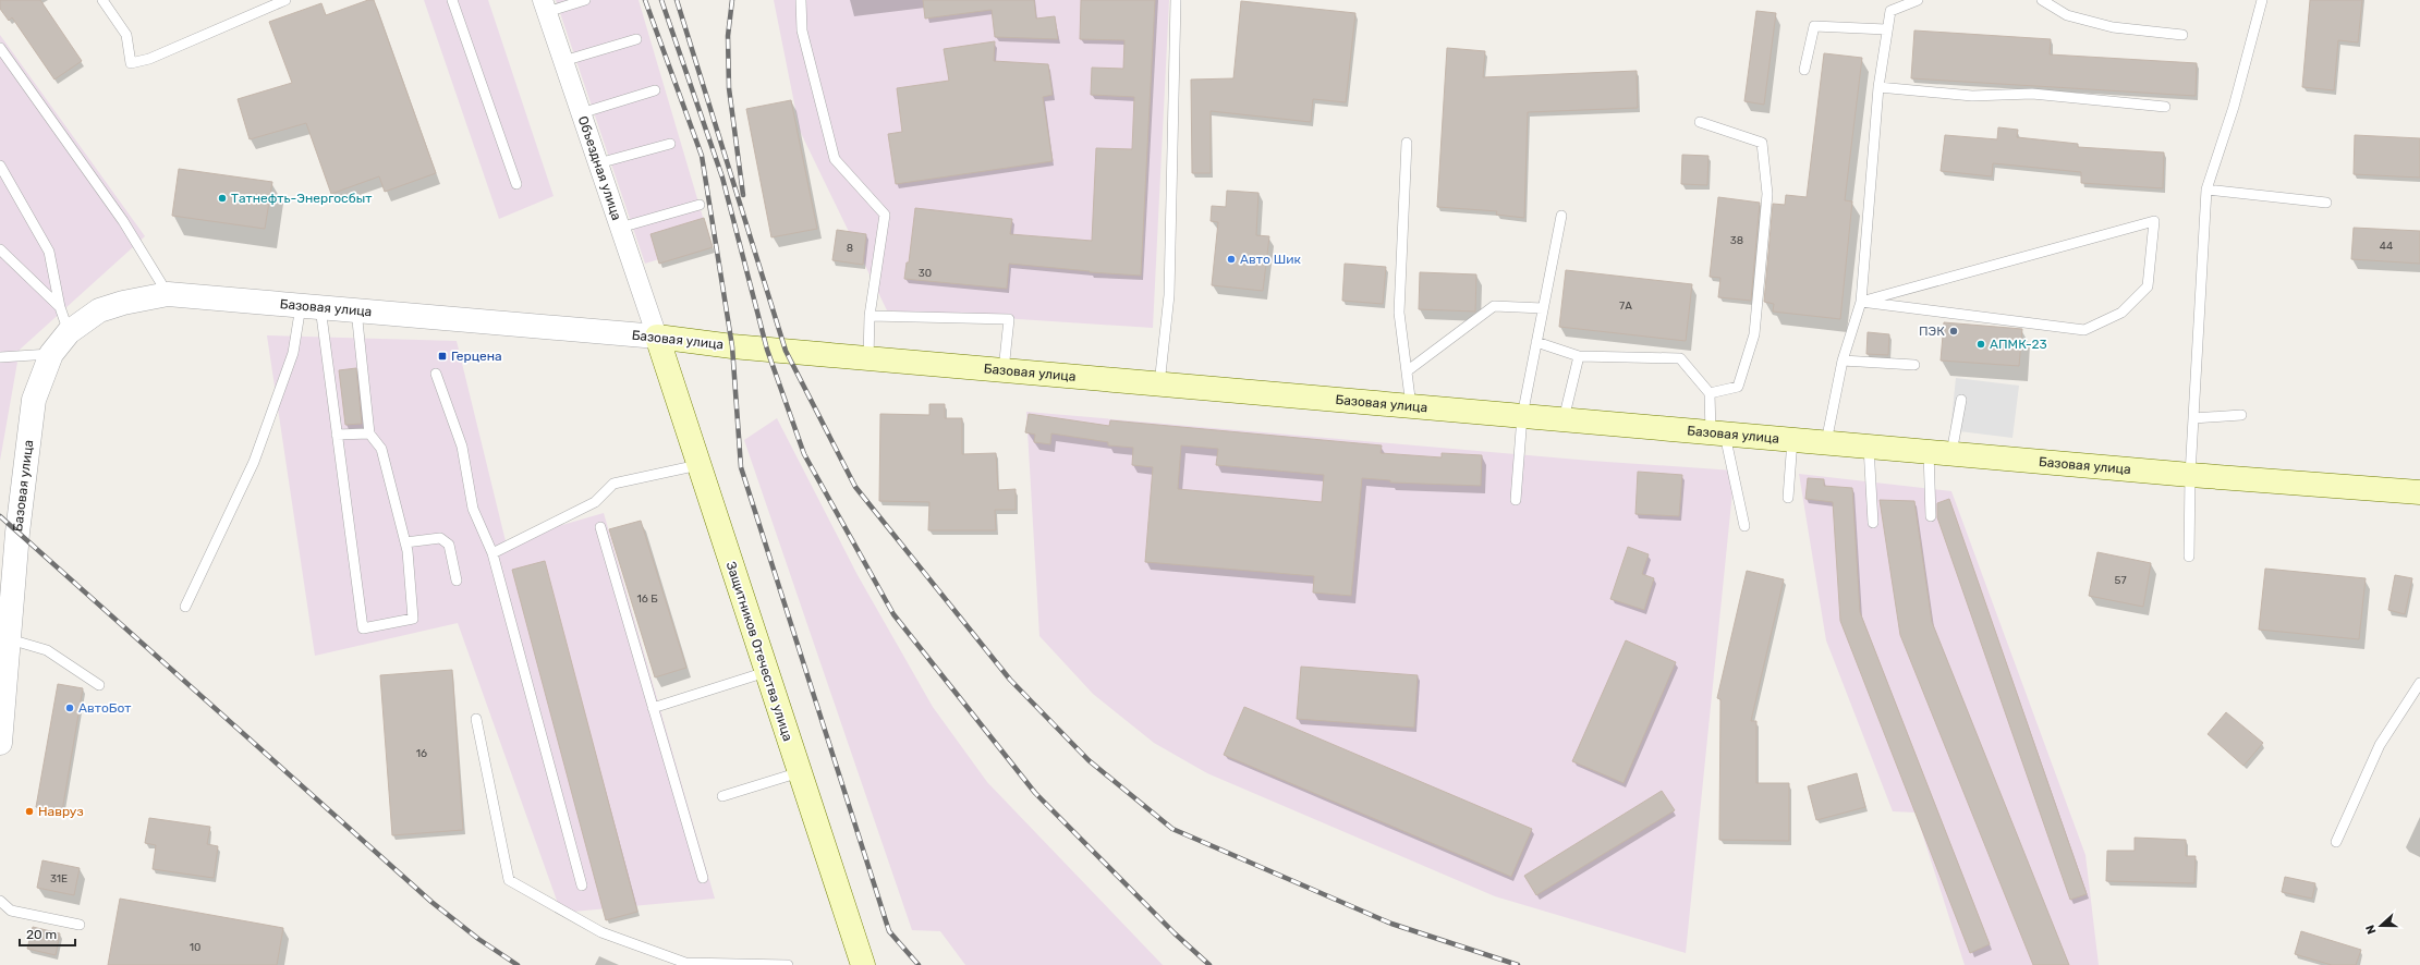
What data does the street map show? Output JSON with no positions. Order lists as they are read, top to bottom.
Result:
{
  "streets": {
    "main road": ["Базовая улица", "Защитников Отечества улица"],
    "street": ["Объездная улица"]
  },
  "crossings": [
    ["Объездная улица", "Базовая улица"],
    ["Объездная улица", "Защитников Отечества улица"],
    ["Базовая улица", "Защитников Отечества улица"]
  ],
  "places": {
    "other": [
      "Татнефть-Энергосбыт",
      "Авто Шик",
      "ПЭК",
      "АПМК-23",
      "АвтоБот",
      "Навруз"
    ],
    "transit": ["Герцена"]
  },
  "house_numbers": [
    "38",
    "44",
    "8",
    "30",
    "7А",
    "57",
    "16 Б",
    "16",
    "31Е",
    "10"
  ],
  "scale_bar": "20 m",
  "north": "left"
}
